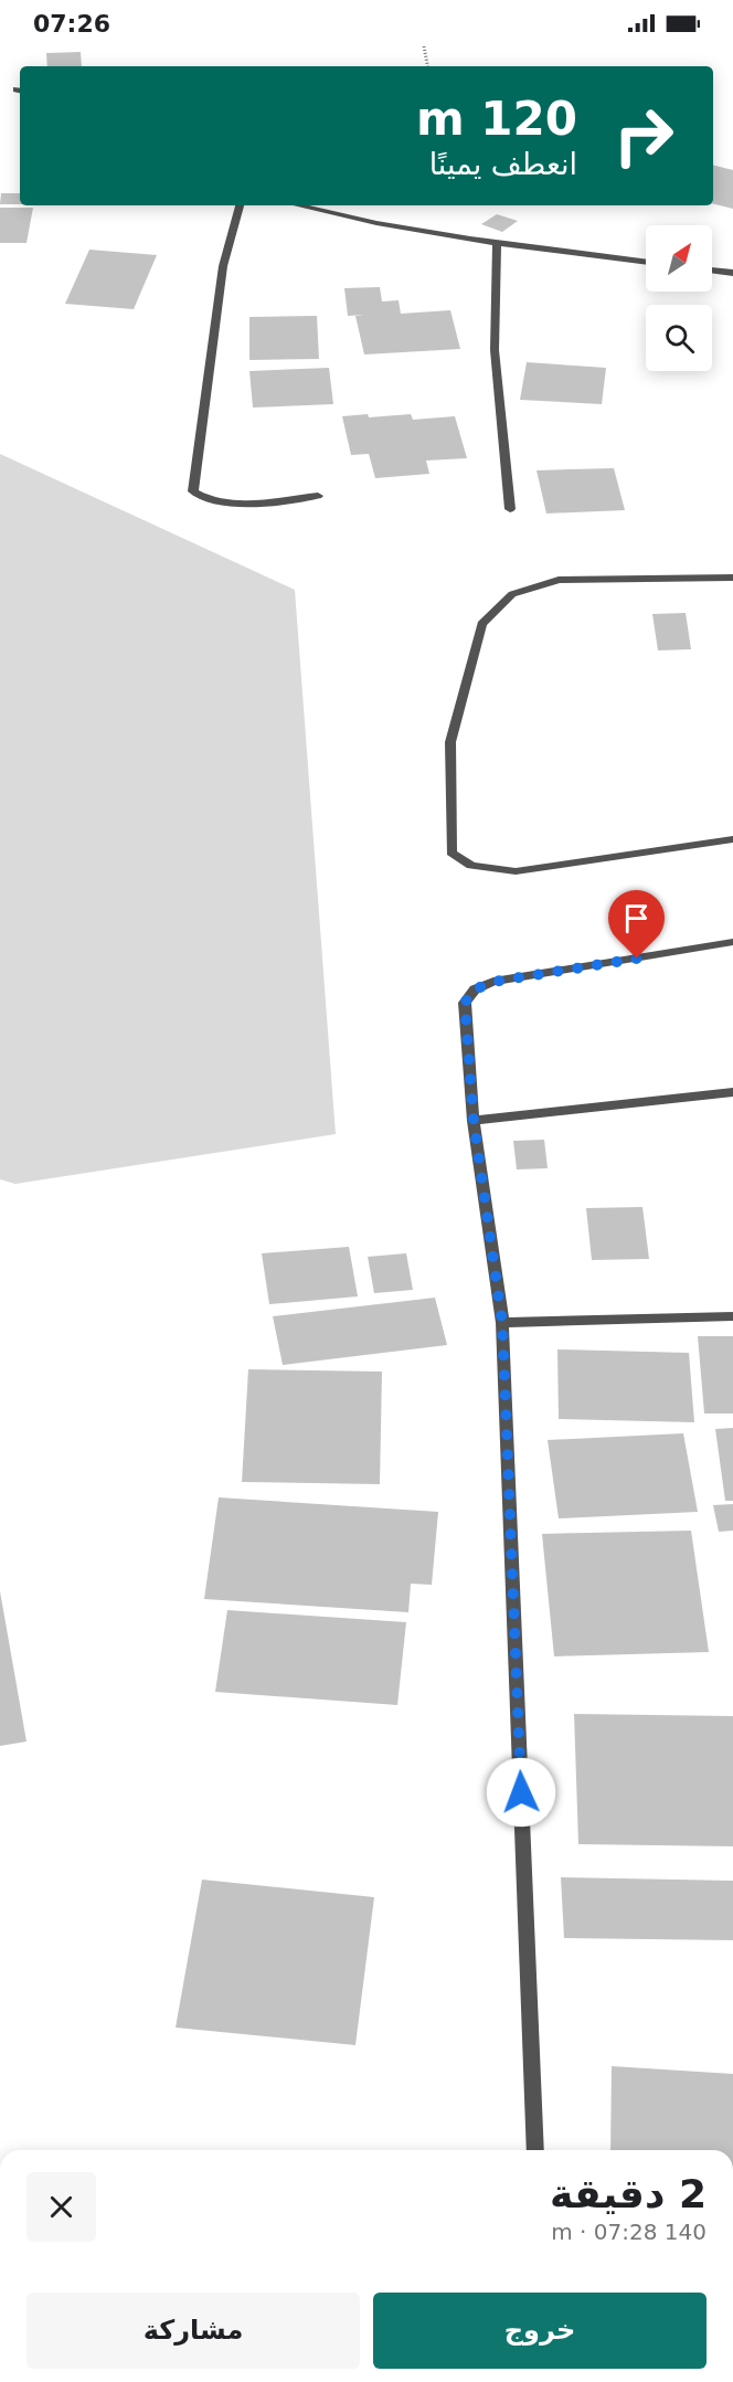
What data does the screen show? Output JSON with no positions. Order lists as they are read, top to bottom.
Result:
{
  "north": "top right",
  "page": {
    "status": "07:26",
    "turn": ["120 m", "انعطف يمينًا"],
    "heading": ["2 دقيقة", "140 m · 07:28"],
    "buttons": ["خروج", "مشاركة"]
  }
}
